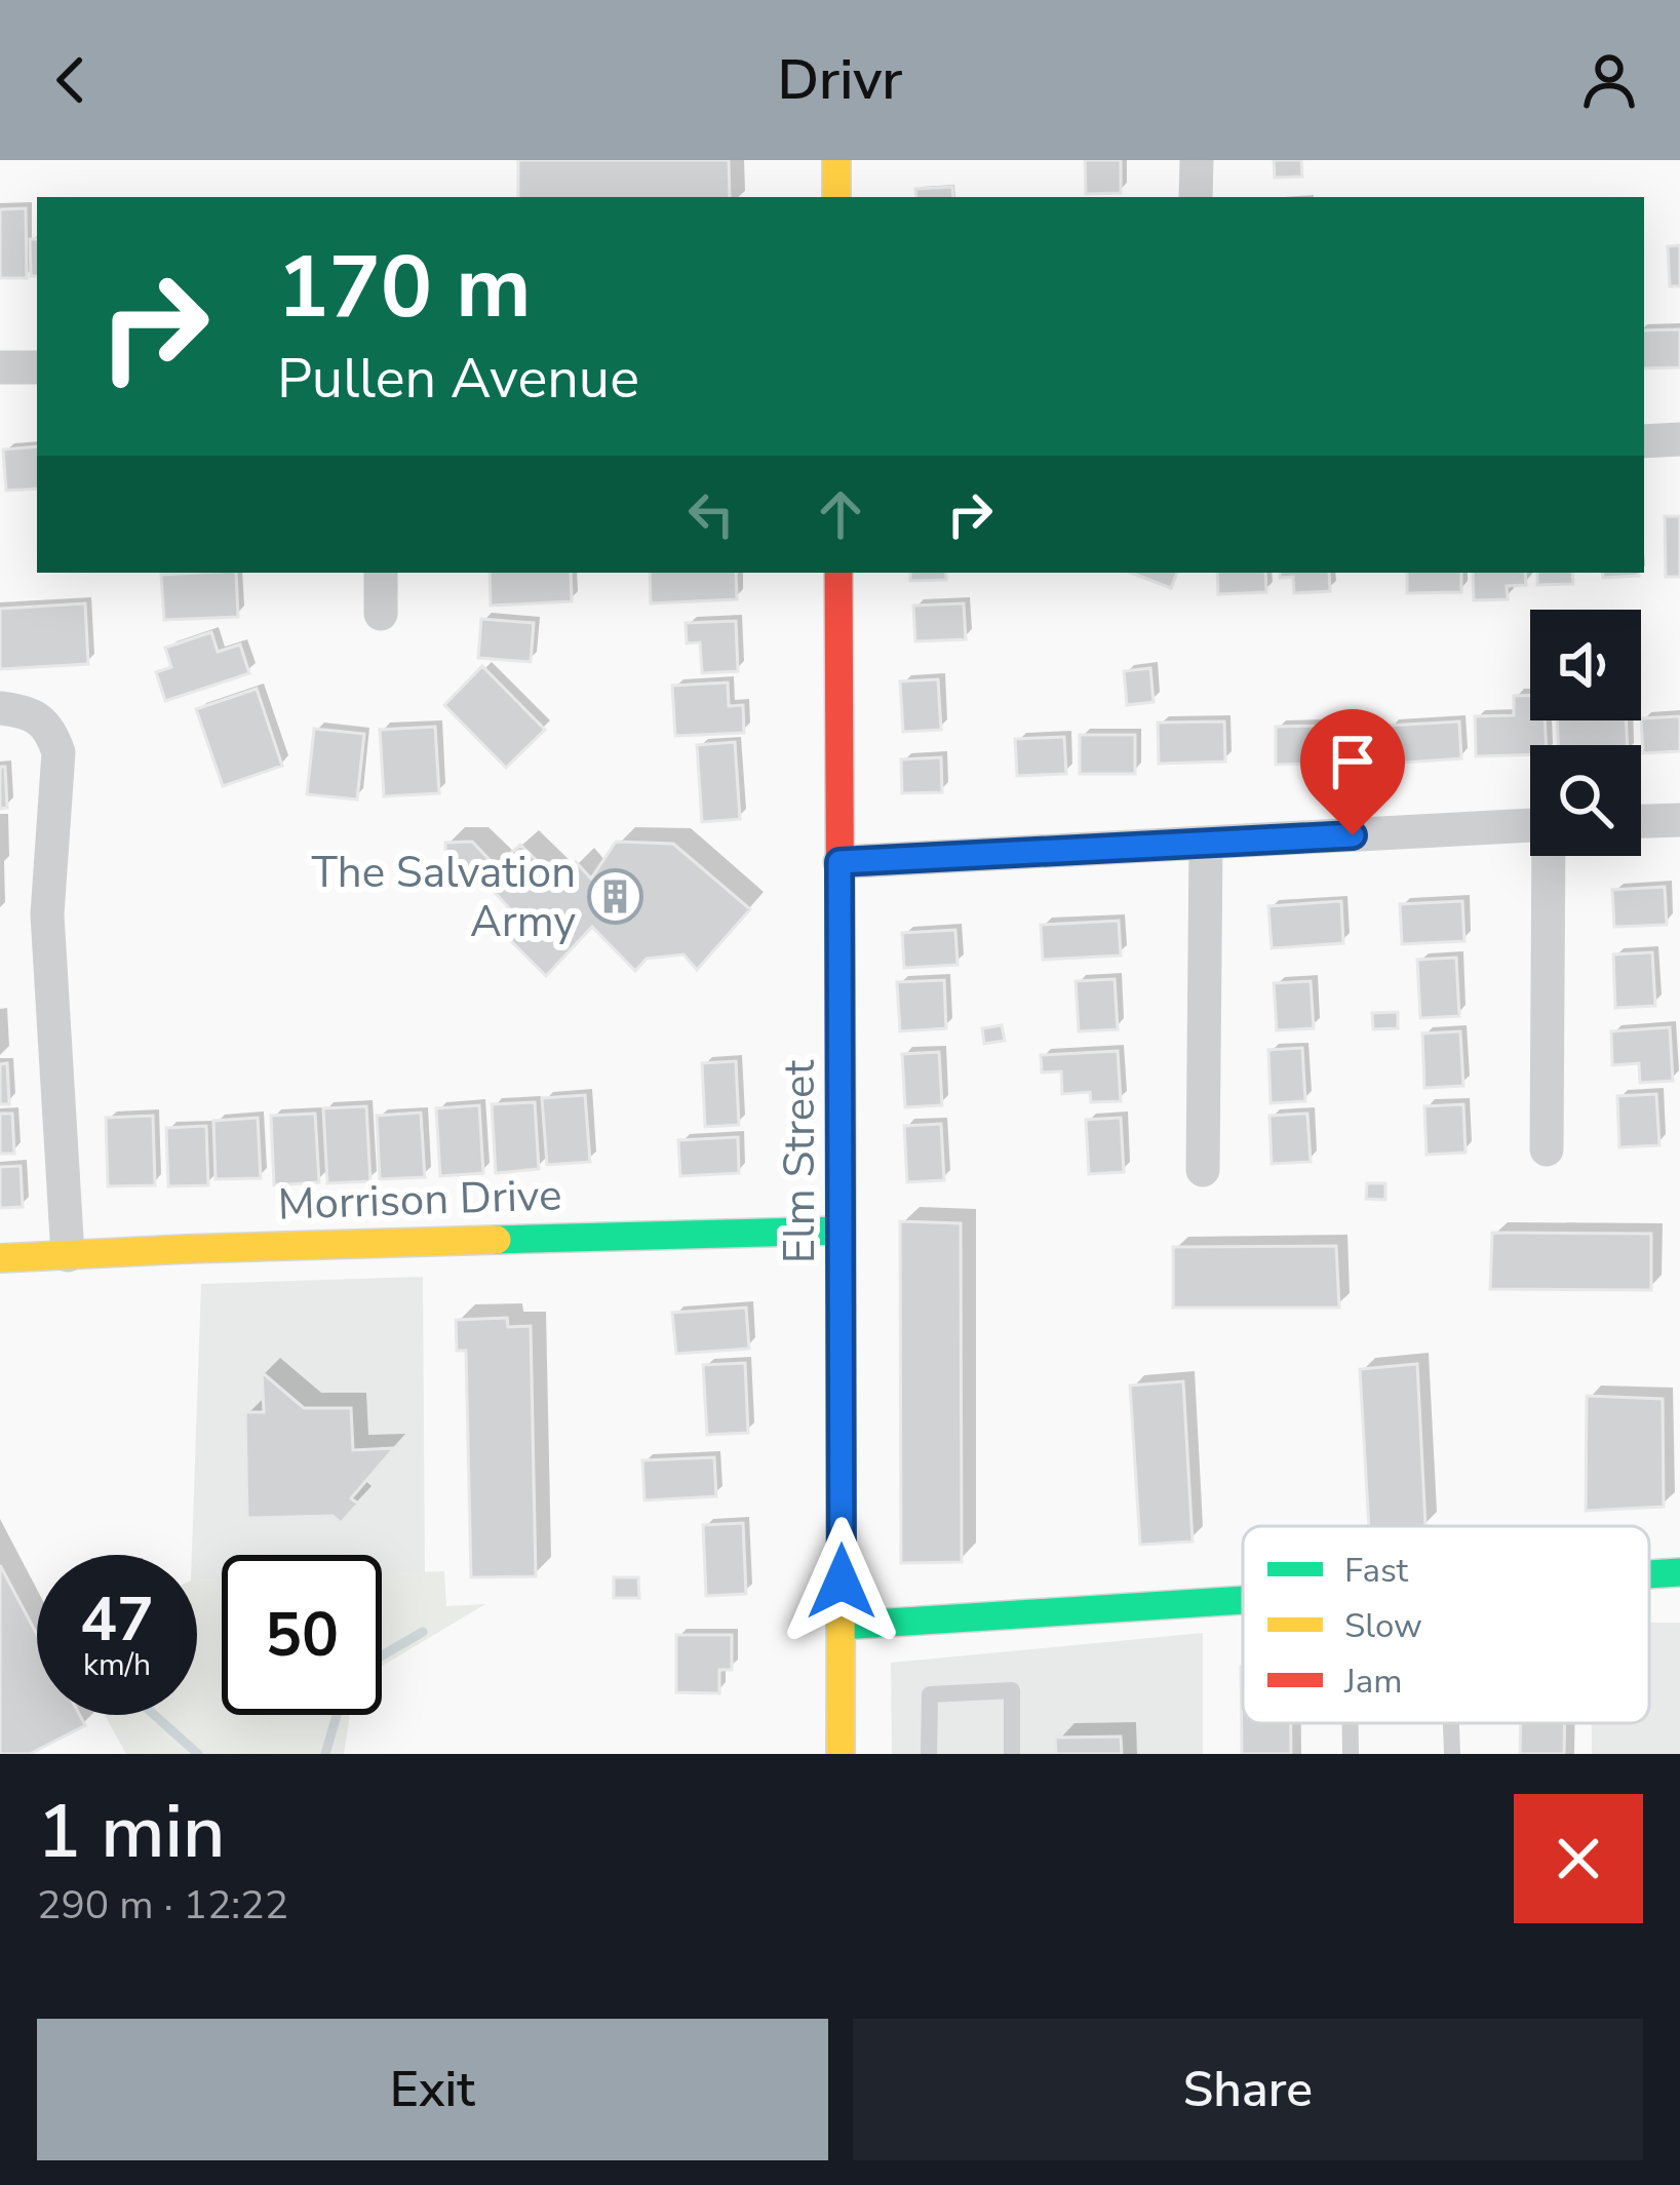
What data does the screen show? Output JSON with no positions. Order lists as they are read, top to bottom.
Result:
{
  "streets": {
    "street": ["Elm Street", "Morrison Drive"]
  },
  "crossings": [
    ["Elm Street", "Morrison Drive"]
  ],
  "places": {
    "building": ["The Salvation Army"]
  },
  "legend": ["Fast", "Slow", "Jam"],
  "page": {
    "header": "Drivr",
    "turn": ["170 m", "Pullen Avenue"],
    "speed": "47 km/h",
    "limit": "50",
    "heading": ["1 min", "290 m · 12:22"],
    "buttons": ["Exit", "Share"]
  }
}
